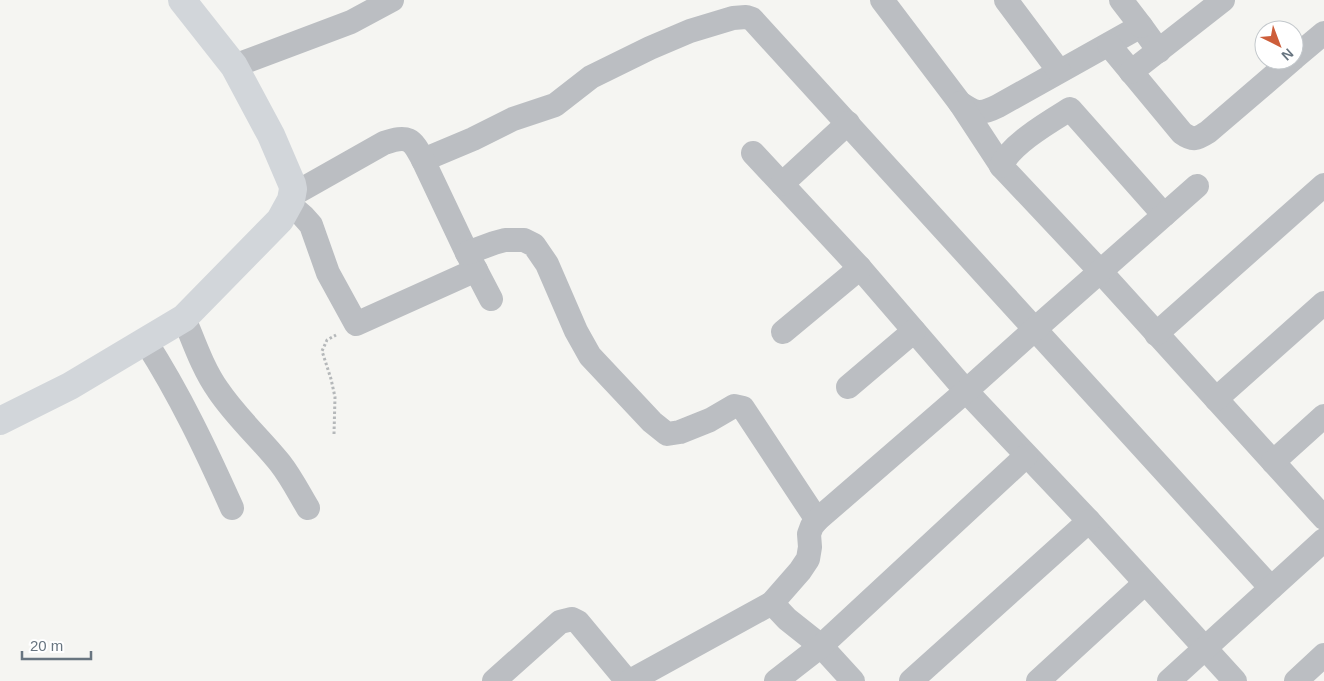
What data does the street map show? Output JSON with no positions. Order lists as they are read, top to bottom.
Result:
{
  "scale_bar": "20 m",
  "north": "bottom right"
}
